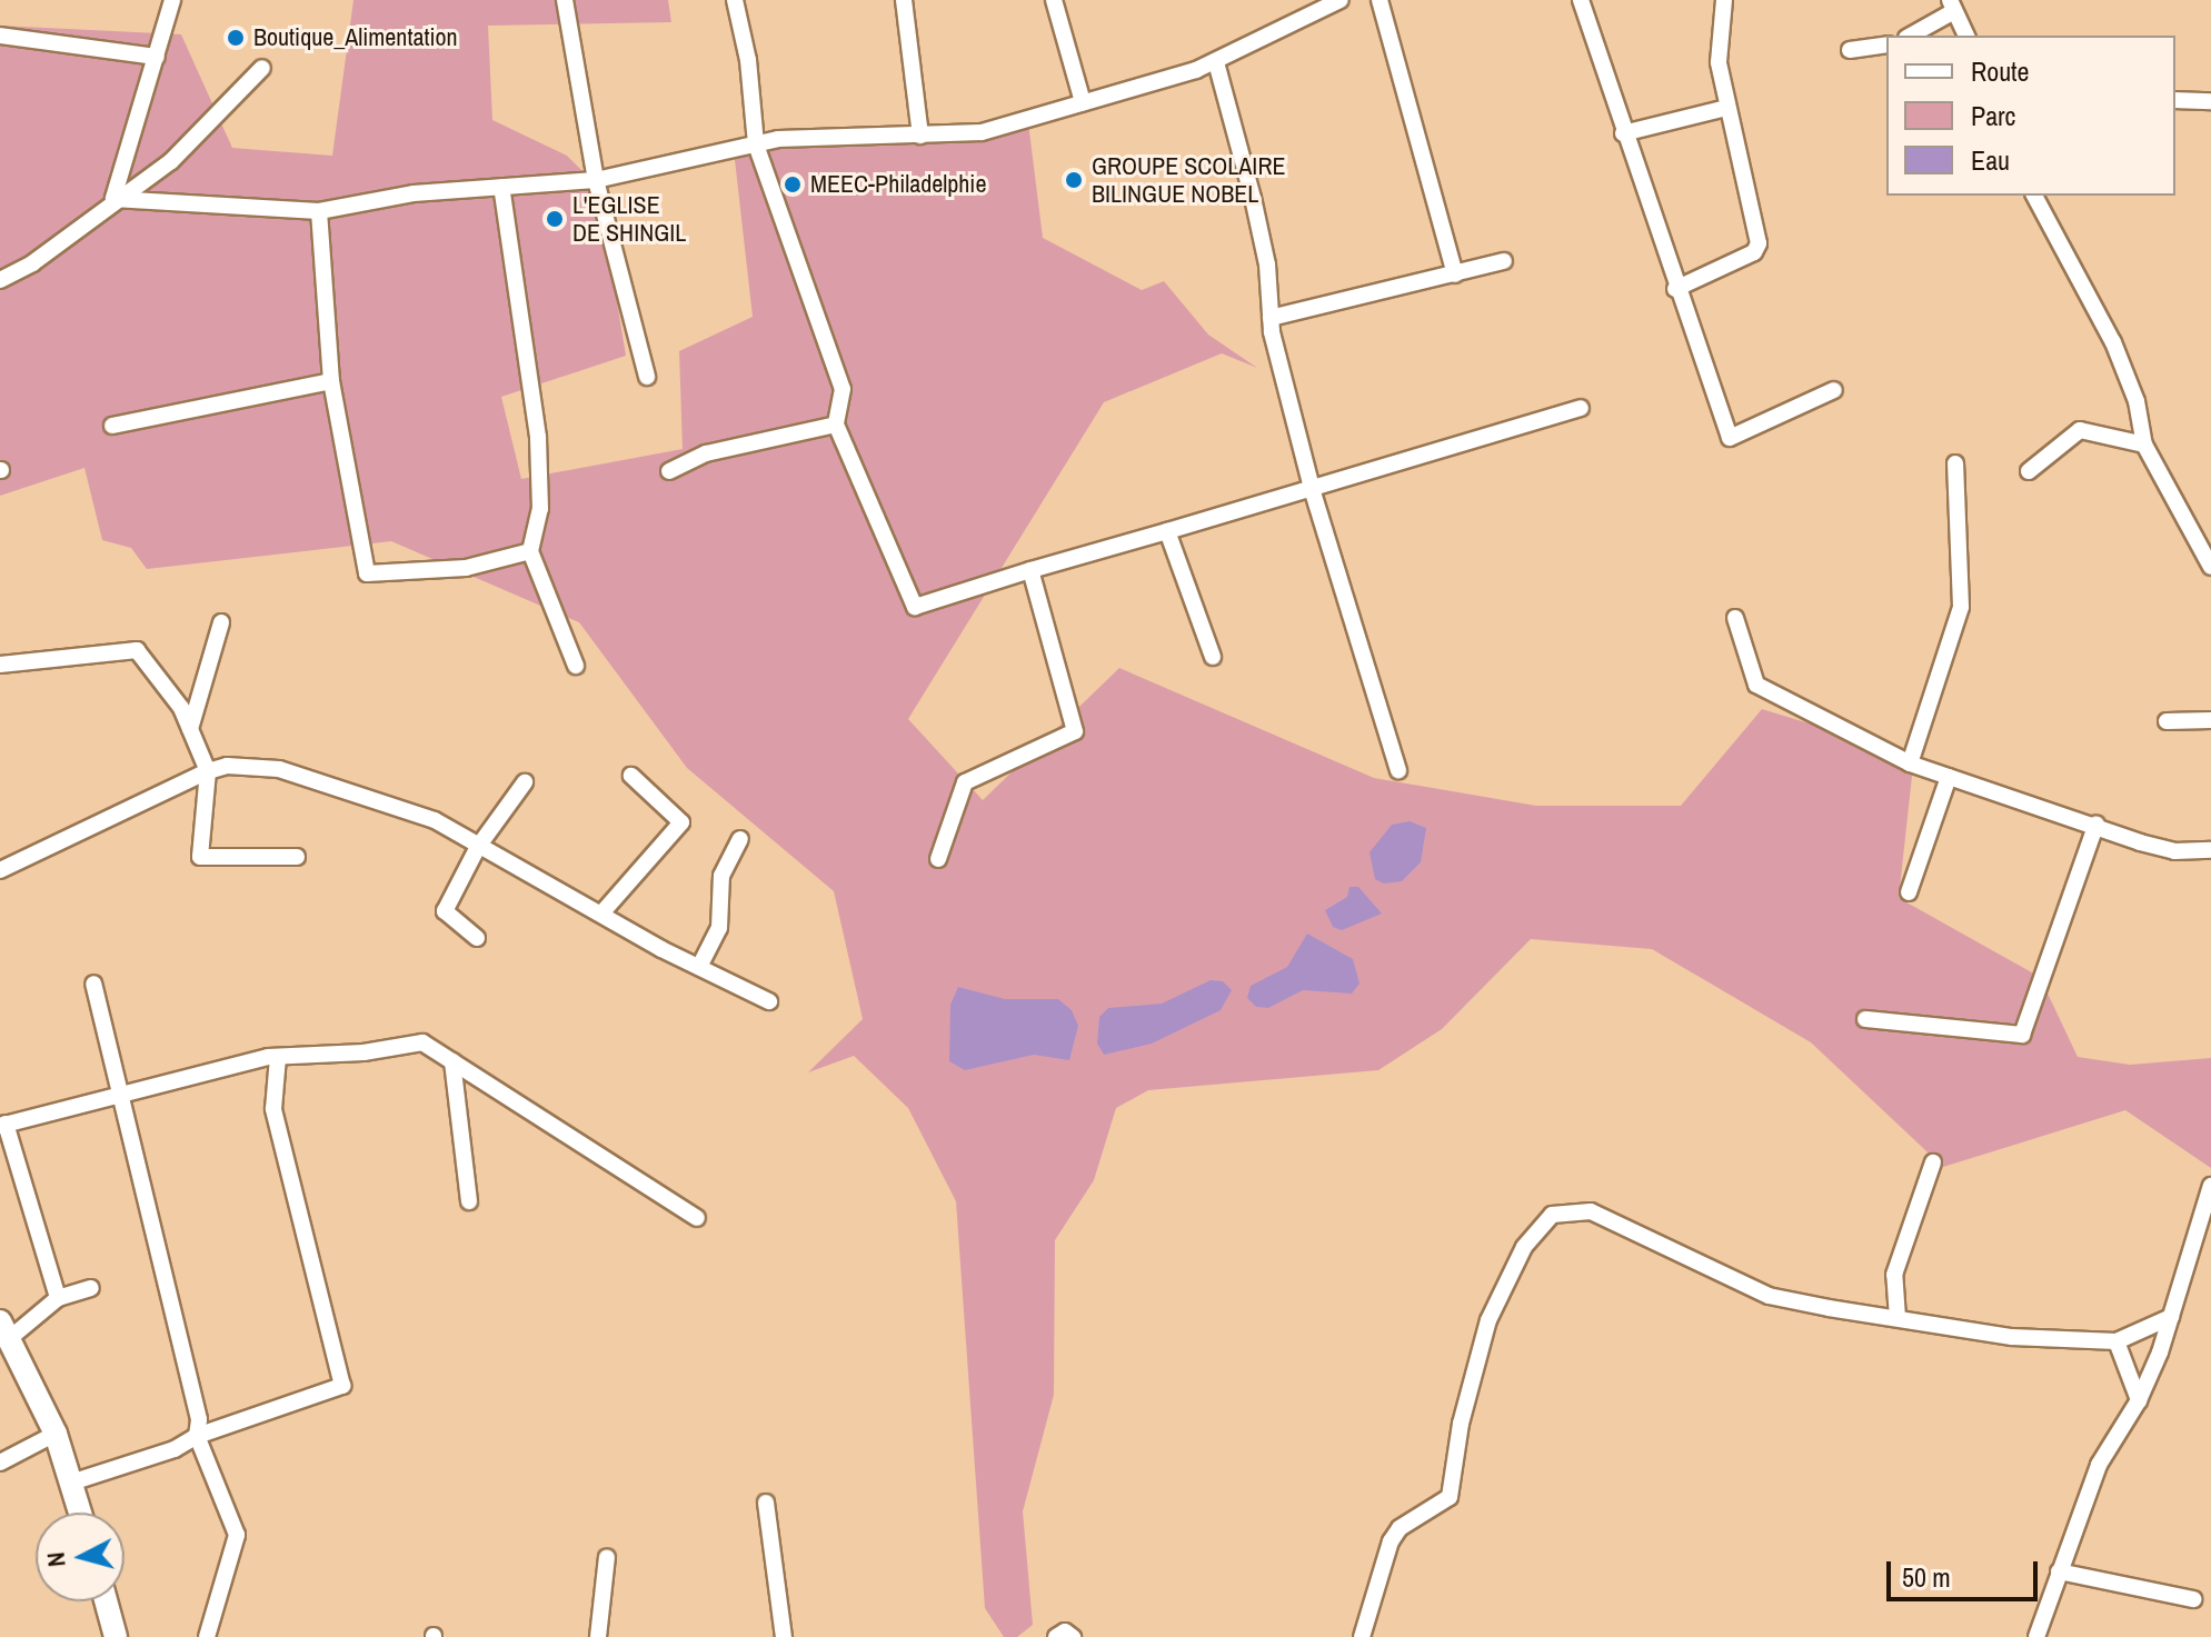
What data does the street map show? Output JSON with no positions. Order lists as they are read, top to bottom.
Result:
{
  "places": [
    "Boutique_Alimentation",
    "GROUPE SCOLAIRE BILINGUE NOBEL",
    "MEEC-Philadelphie",
    "L'EGLISE DE SHINGIL"
  ],
  "legend": ["Route", "Parc", "Eau"],
  "scale_bar": "50 m",
  "north": "left"
}
